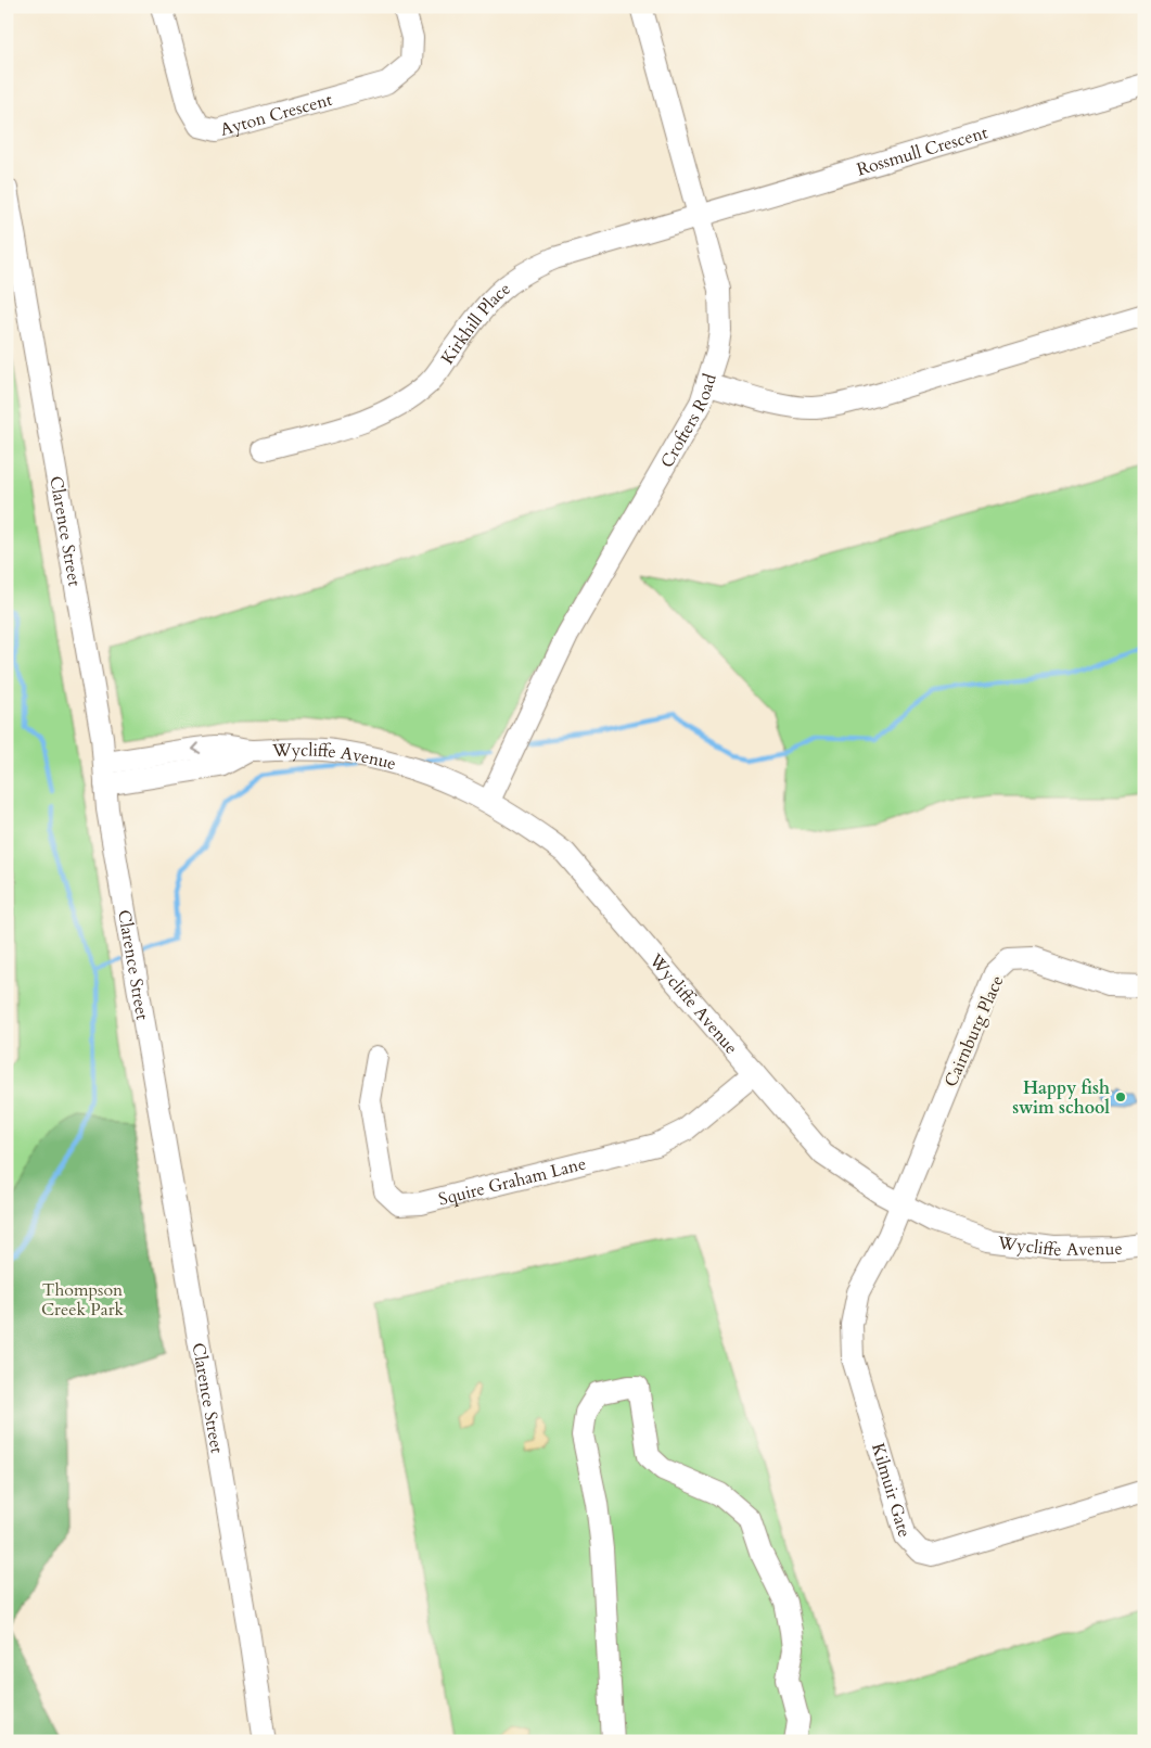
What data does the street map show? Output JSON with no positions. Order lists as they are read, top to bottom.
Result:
{
  "streets": {
    "street": [
      "Ayton Crescent",
      "Rossmull Crescent",
      "Kirkhill Place",
      "Crofters Road",
      "Clarence Street",
      "Wycliffe Avenue",
      "Cairnburg Place",
      "Squire Graham Lane",
      "Kilmuir Gate"
    ]
  },
  "crossings": [
    ["Rossmull Crescent", "Kirkhill Place"],
    ["Rossmull Crescent", "Crofters Road"],
    ["Kirkhill Place", "Crofters Road"],
    ["Crofters Road", "Wycliffe Avenue"],
    ["Clarence Street", "Wycliffe Avenue"],
    ["Wycliffe Avenue", "Cairnburg Place"],
    ["Wycliffe Avenue", "Squire Graham Lane"],
    ["Wycliffe Avenue", "Kilmuir Gate"],
    ["Cairnburg Place", "Kilmuir Gate"]
  ],
  "parks": ["Thompson Creek Park"],
  "places": ["Happy fish swim school"]
}
